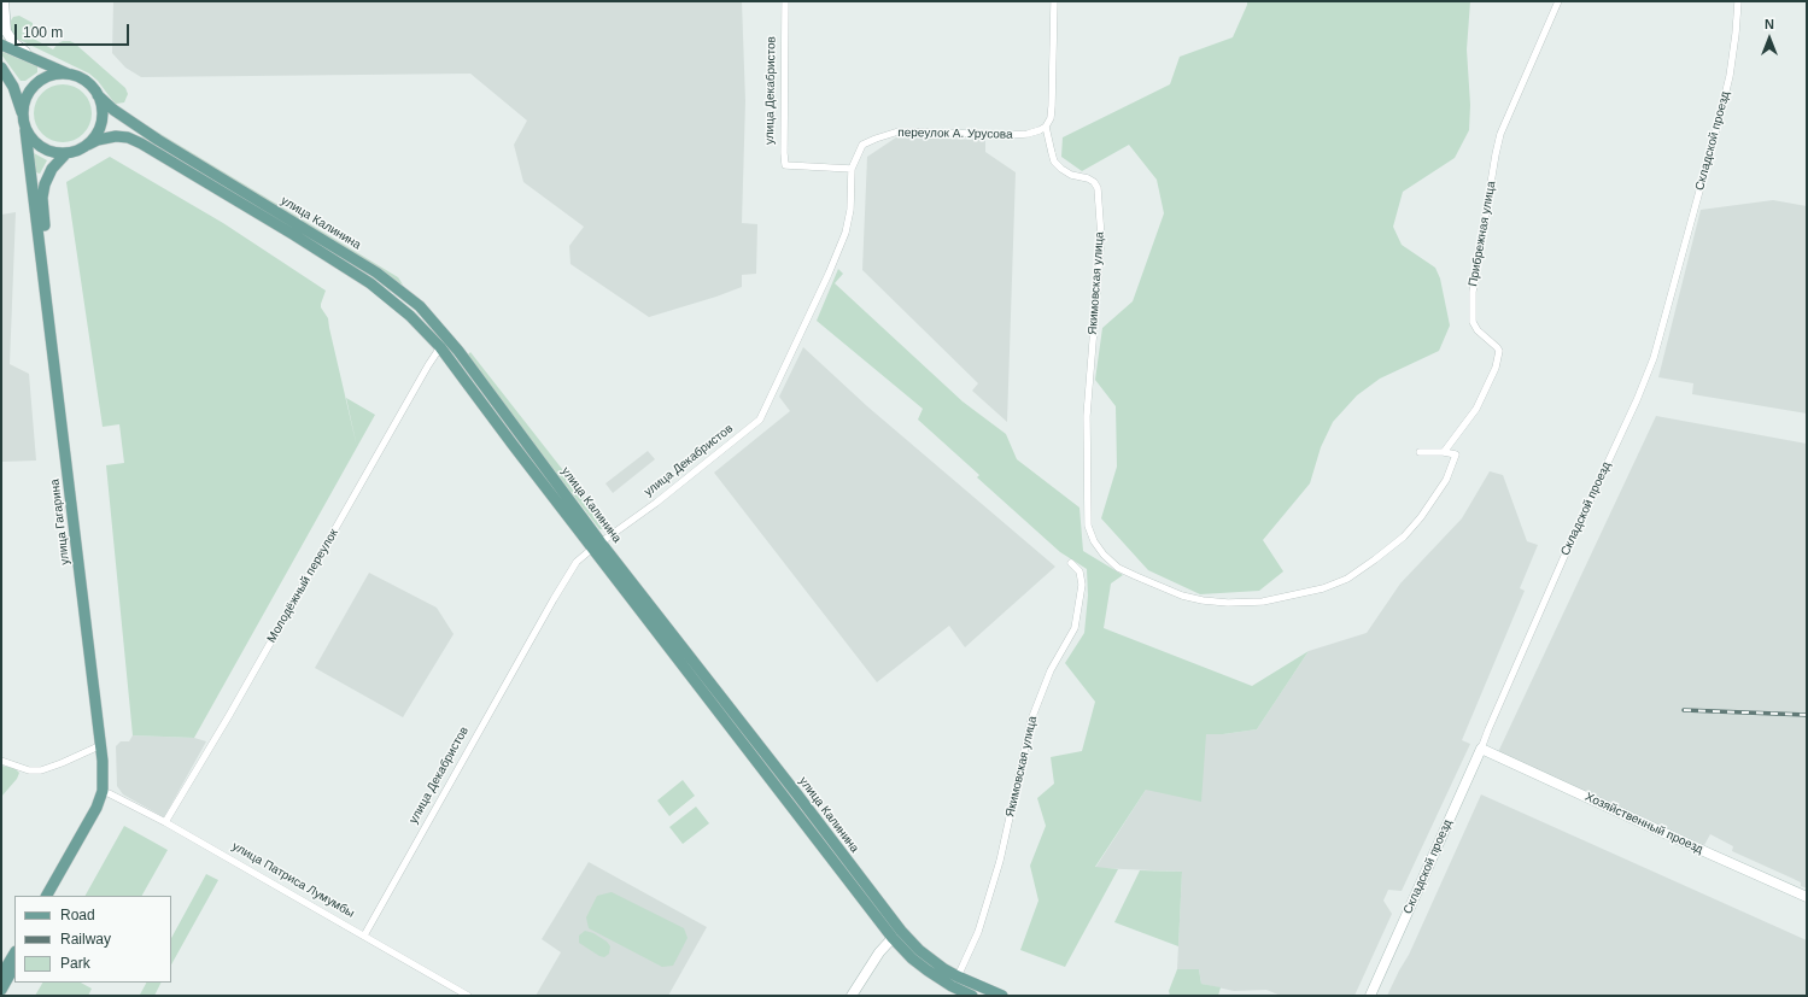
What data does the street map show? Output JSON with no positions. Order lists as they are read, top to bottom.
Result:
{
  "streets": {
    "main road": ["улица Калинина", "улица Гагарина"],
    "street": [
      "улица Декабристов",
      "переулок А. Урусова",
      "Складской проезд",
      "Прибрежная улица",
      "Якимовская улица",
      "Молодёжный переулок",
      "Хозяйственный проезд",
      "улица Патриса Лумумбы"
    ]
  },
  "crossings": [
    ["улица Декабристов", "переулок А. Урусова"],
    ["улица Декабристов", "улица Калинина"],
    ["улица Декабристов", "улица Патриса Лумумбы"],
    ["переулок А. Урусова", "Якимовская улица"],
    ["Складской проезд", "Хозяйственный проезд"],
    ["улица Калинина", "Якимовская улица"],
    ["улица Калинина", "улица Гагарина"],
    ["улица Калинина", "Молодёжный переулок"],
    ["Прибрежная улица", "Якимовская улица"],
    ["улица Гагарина", "улица Патриса Лумумбы"],
    ["Молодёжный переулок", "улица Патриса Лумумбы"]
  ],
  "legend": ["Road", "Railway", "Park"],
  "scale_bar": "100 m",
  "north": "top"
}
